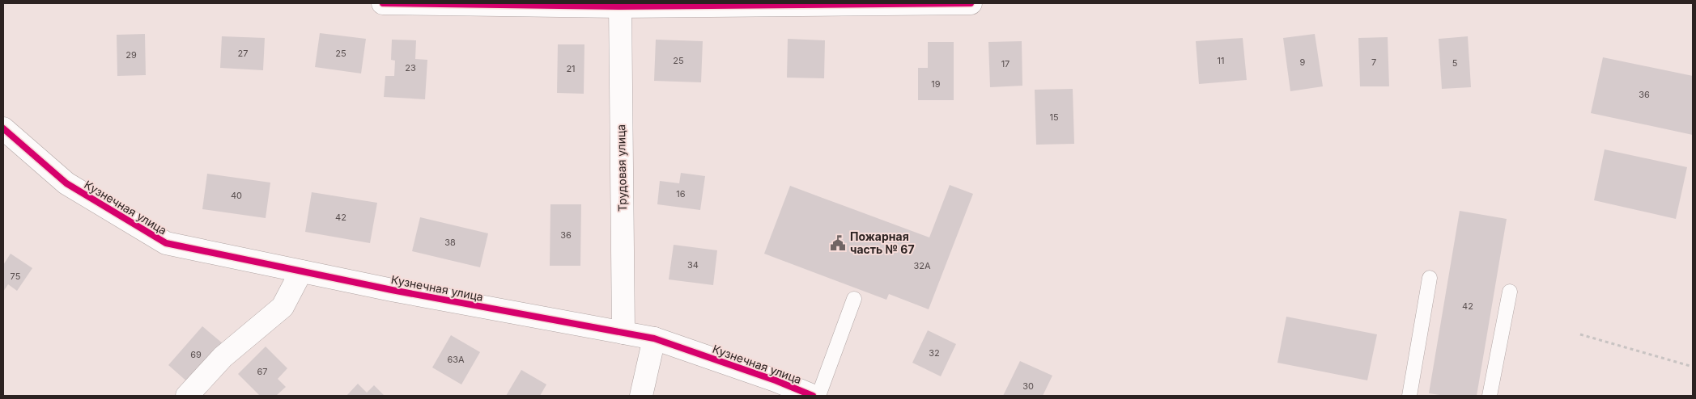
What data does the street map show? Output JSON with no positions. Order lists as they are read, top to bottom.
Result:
{
  "streets": {
    "street": ["Трудовая улица", "Кузнечная улица"]
  },
  "crossings": [
    ["Трудовая улица", "Кузнечная улица"]
  ],
  "places": {
    "public building": ["Пожарная часть № 67"]
  },
  "house_numbers": [
    "27",
    "25",
    "29",
    "25",
    "11",
    "9",
    "7",
    "5",
    "17",
    "23",
    "21",
    "19",
    "36",
    "15",
    "16",
    "40",
    "42",
    "36",
    "38",
    "34",
    "32А",
    "75",
    "42",
    "32",
    "69",
    "63А",
    "67",
    "30"
  ]
}
